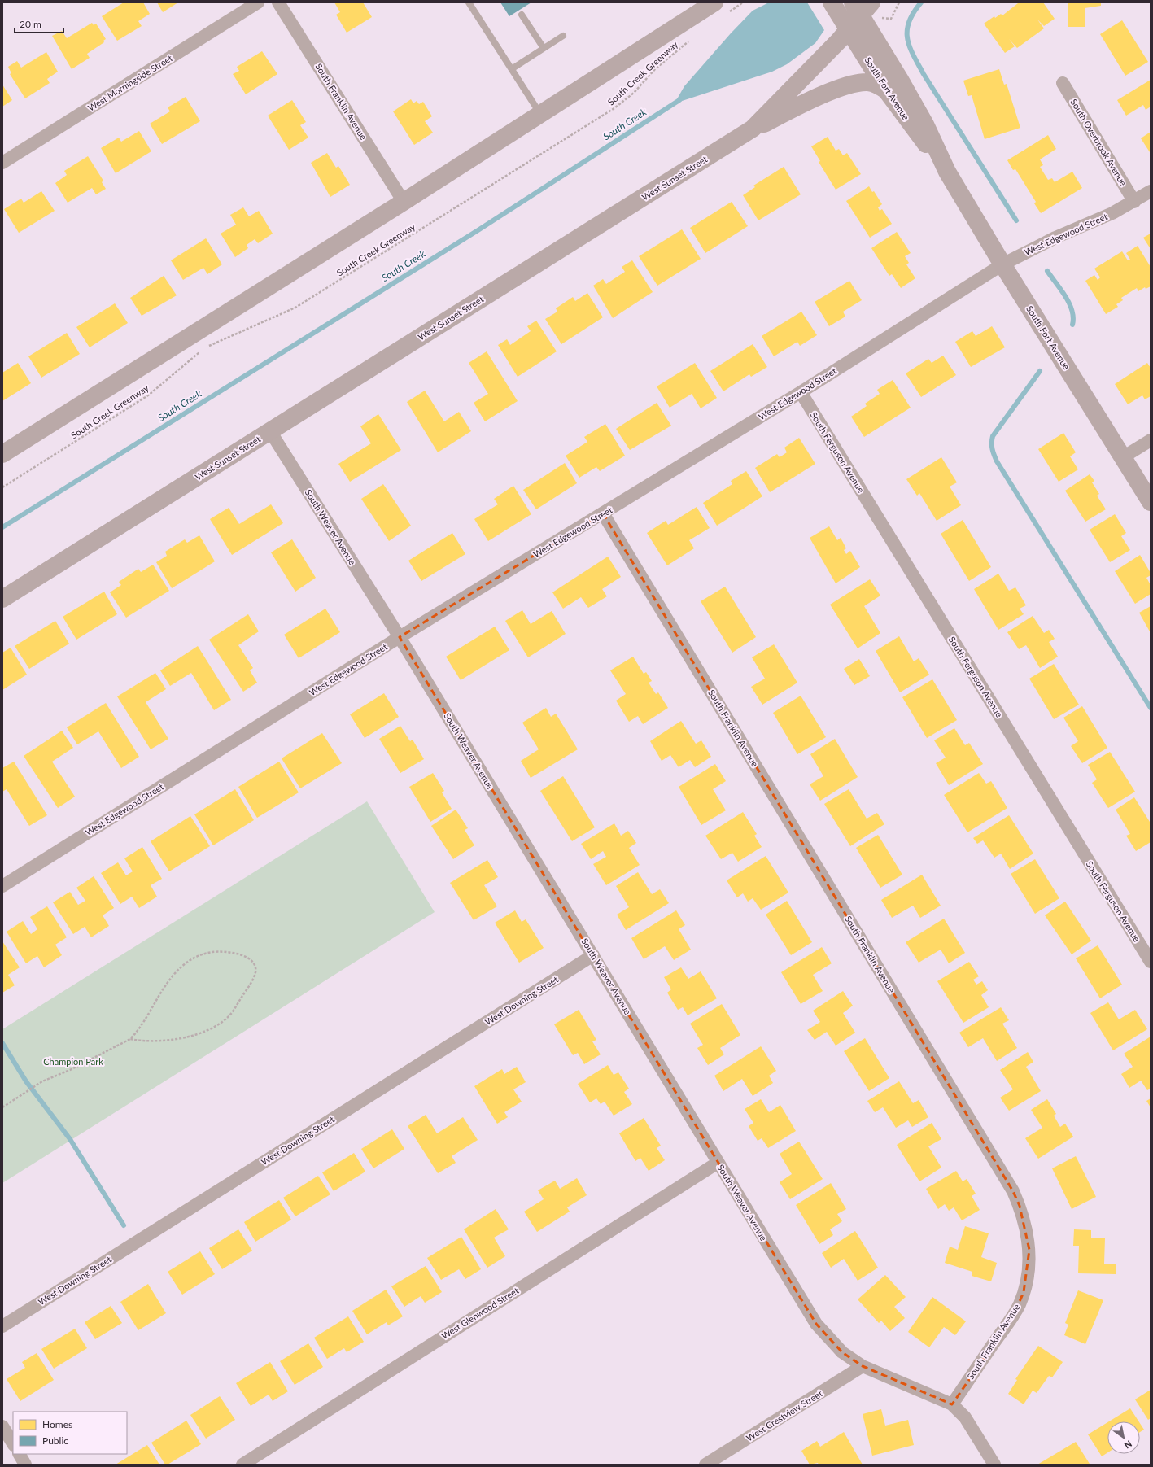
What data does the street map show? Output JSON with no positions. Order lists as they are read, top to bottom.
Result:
{
  "streets": {
    "main road": ["South Fort Avenue", "West Sunset Street"],
    "street": [
      "West Morningside Street",
      "South Franklin Avenue",
      "South Overbrook Avenue",
      "West Edgewood Street",
      "South Ferguson Avenue",
      "South Weaver Avenue",
      "West Downing Street",
      "West Glenwood Street",
      "West Crestview Street"
    ],
    "path": ["South Creek Greenway"]
  },
  "crossings": [
    ["South Fort Avenue", "West Sunset Street"],
    ["South Fort Avenue", "West Edgewood Street"],
    ["South Franklin Avenue", "West Edgewood Street"],
    ["South Franklin Avenue", "South Weaver Avenue"],
    ["South Overbrook Avenue", "West Edgewood Street"],
    ["West Sunset Street", "South Weaver Avenue"],
    ["West Edgewood Street", "South Ferguson Avenue"],
    ["West Edgewood Street", "South Weaver Avenue"],
    ["South Weaver Avenue", "West Downing Street"],
    ["South Weaver Avenue", "West Glenwood Street"],
    ["South Weaver Avenue", "West Crestview Street"]
  ],
  "water": ["South Creek"],
  "parks": ["Champion Park"],
  "legend": ["Homes", "Public"],
  "scale_bar": "20 m",
  "north": "bottom right"
}
